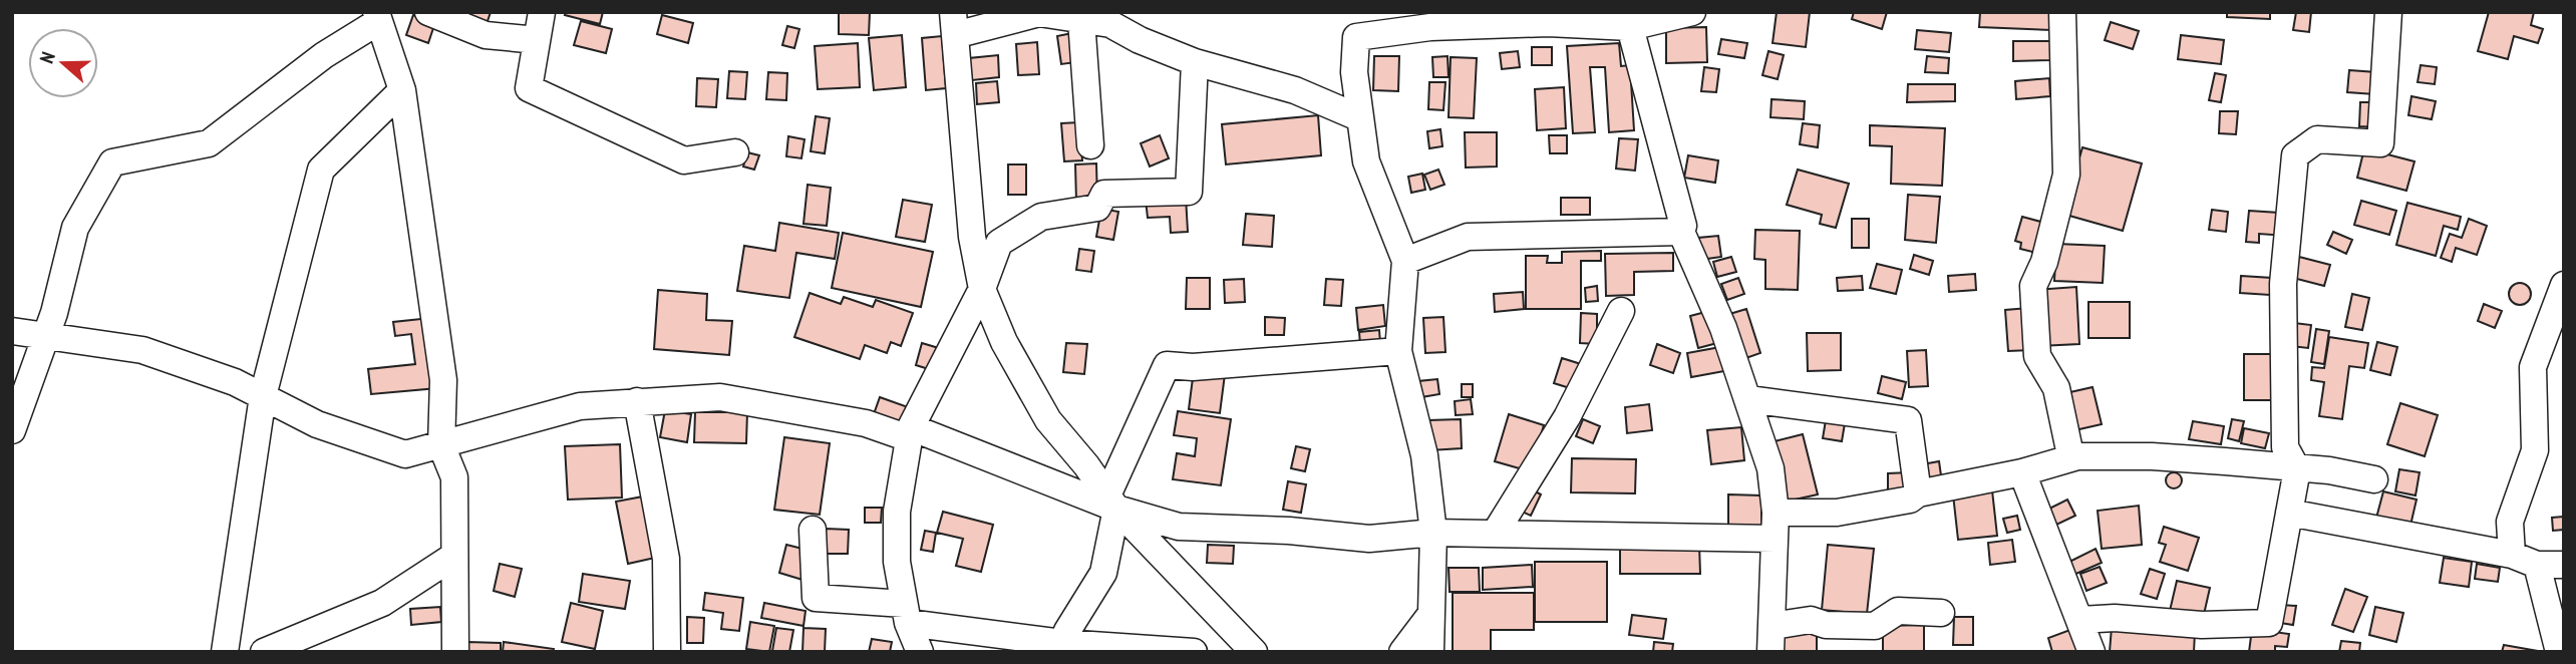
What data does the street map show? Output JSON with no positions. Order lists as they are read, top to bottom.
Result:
{
  "north": "left"
}
